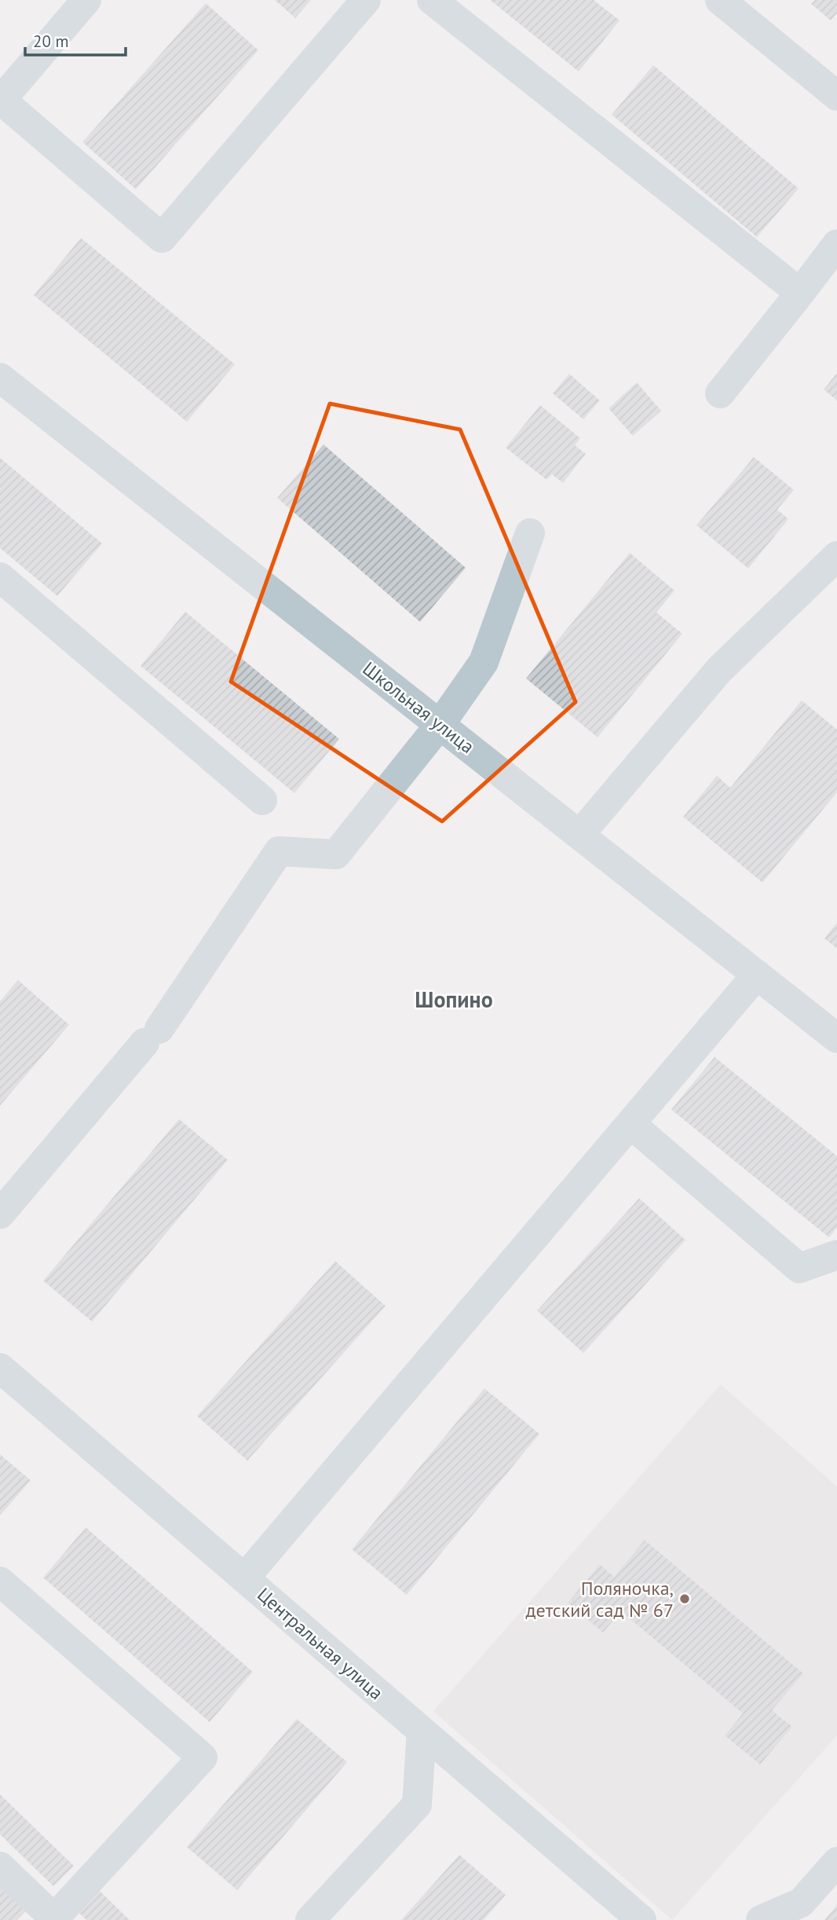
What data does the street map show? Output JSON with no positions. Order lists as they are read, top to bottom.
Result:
{
  "streets": {
    "street": ["Школьная улица", "Центральная улица"]
  },
  "districts": ["Шопино"],
  "places": ["Поляночка, детский сад № 67"],
  "scale_bar": "20 m"
}
